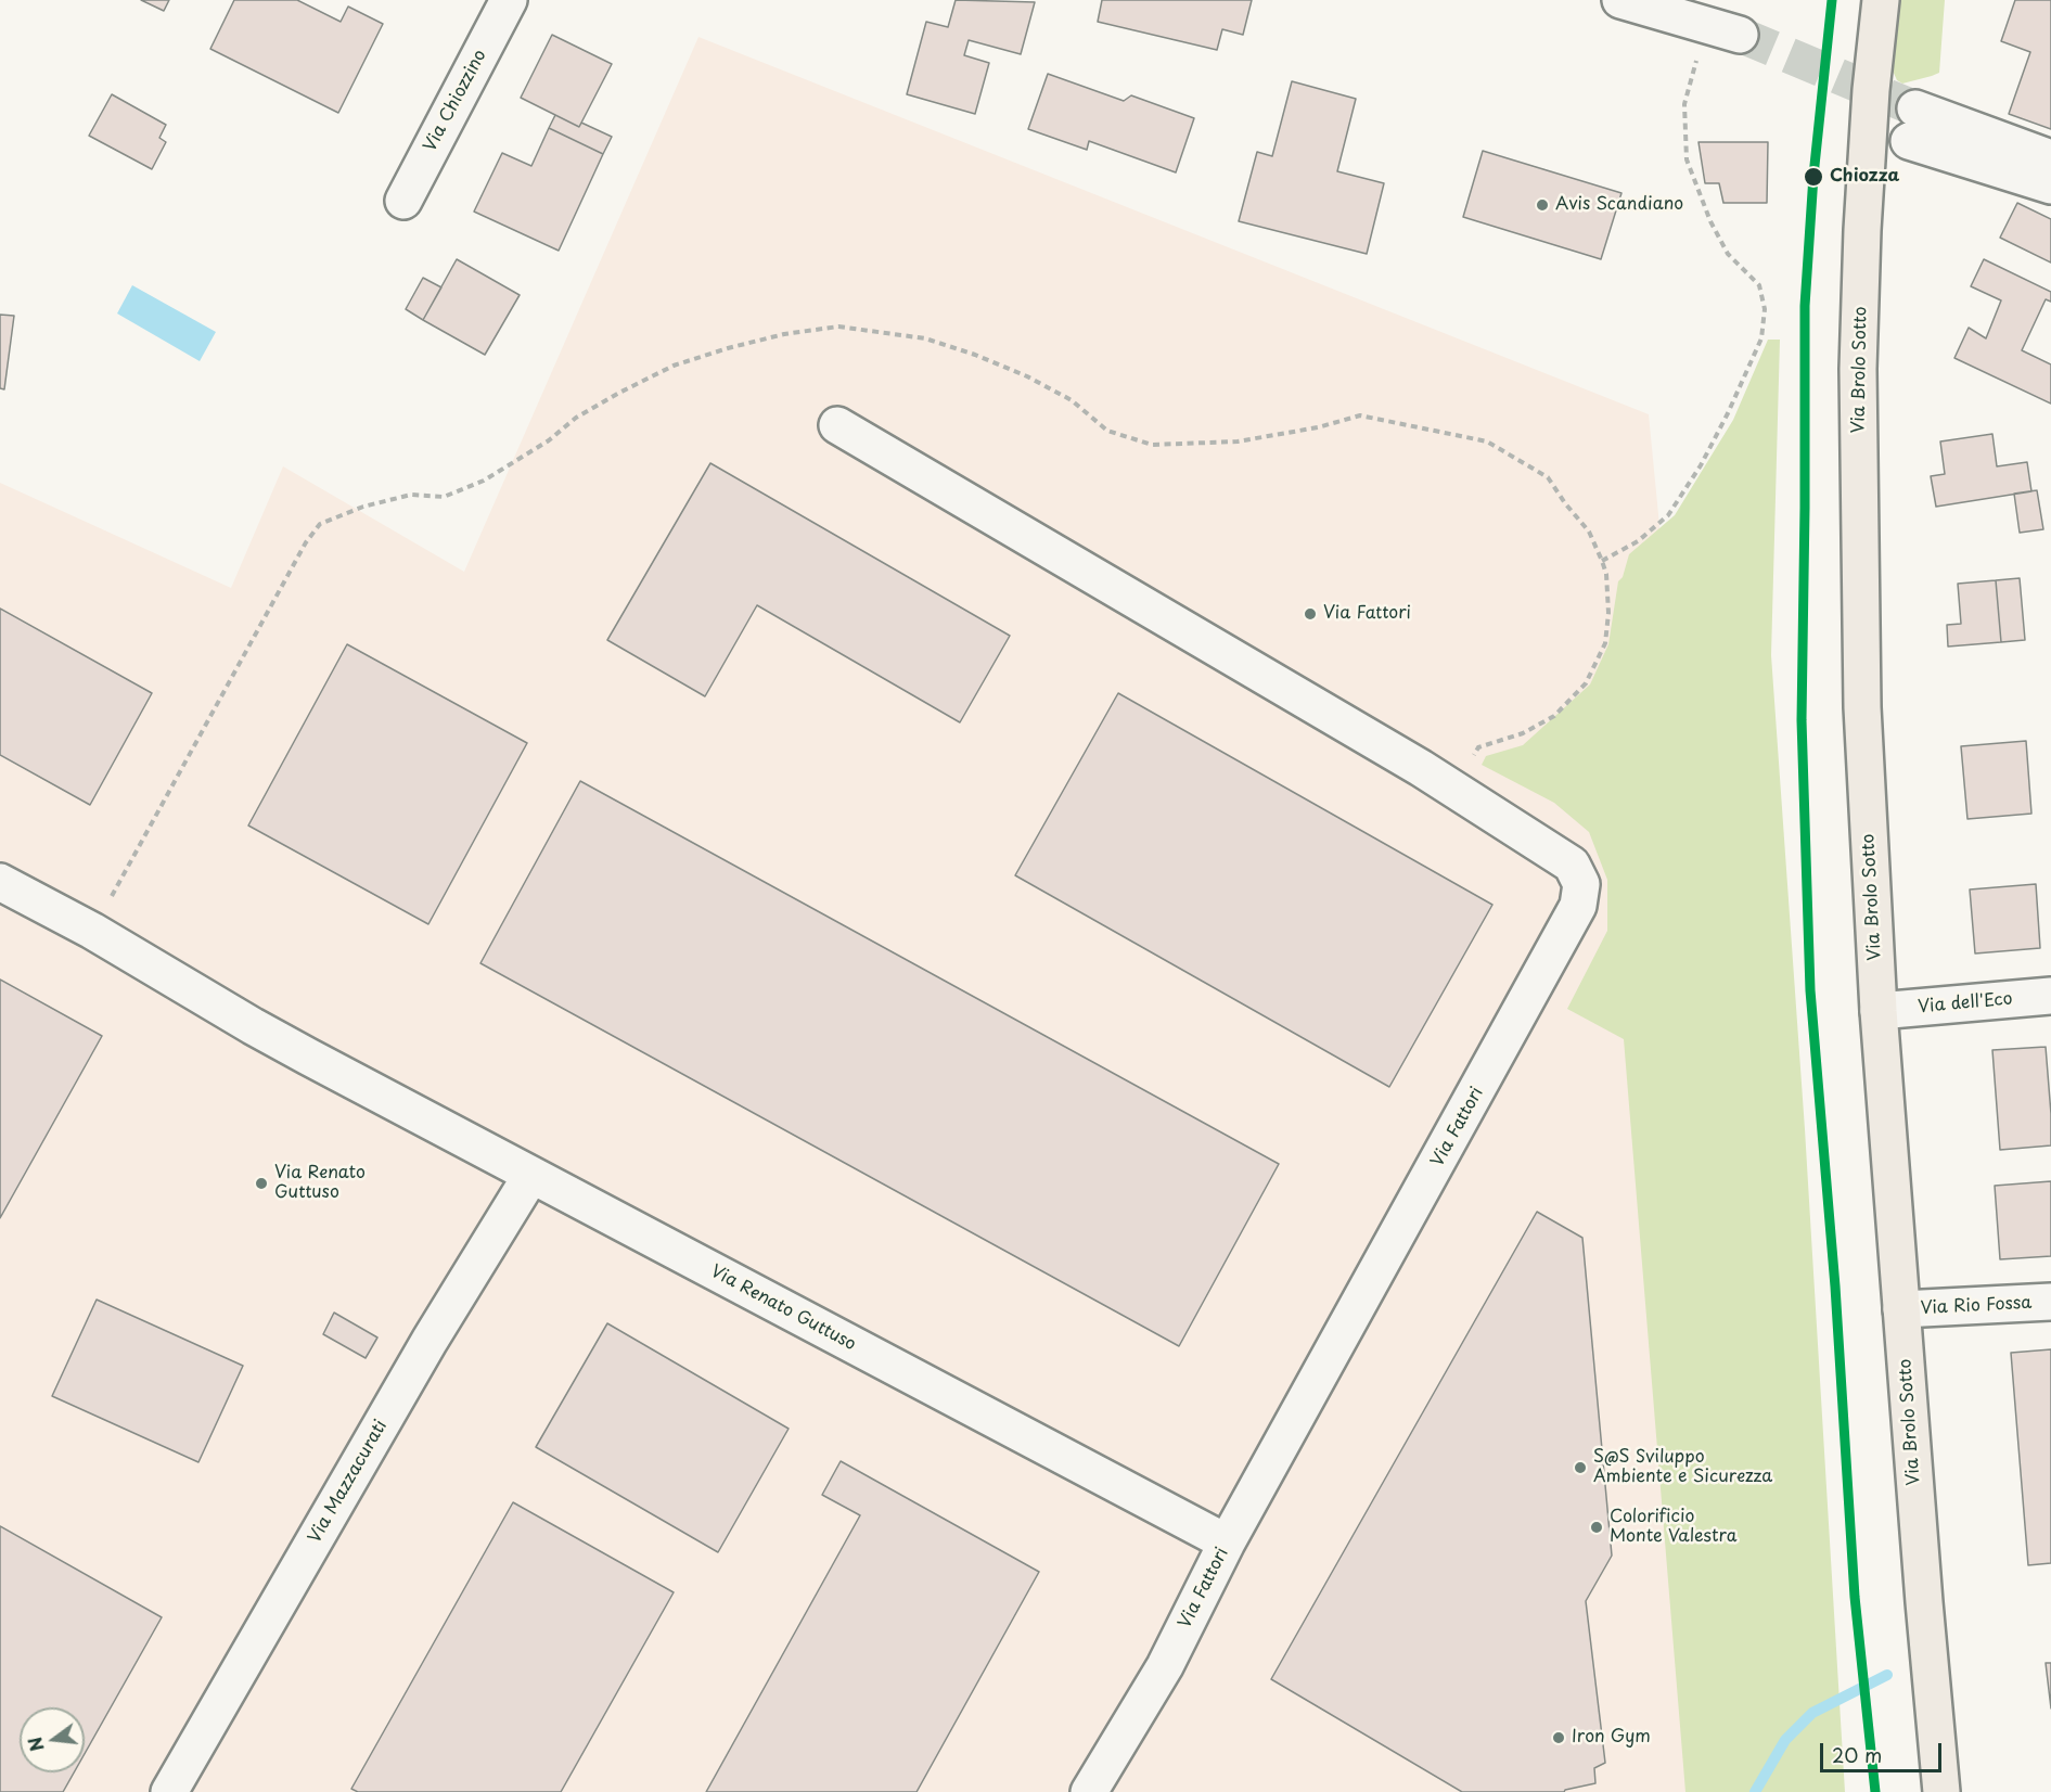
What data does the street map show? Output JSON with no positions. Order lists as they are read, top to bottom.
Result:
{
  "streets": {
    "main road": ["Via Brolo Sotto"],
    "street": [
      "Via Chiozzino",
      "Via dell'Eco",
      "Via Fattori",
      "Via Rio Fossa",
      "Via Renato Guttuso",
      "Via Mazzacurati"
    ]
  },
  "crossings": [
    ["Via Brolo Sotto", "Via dell'Eco"],
    ["Via Brolo Sotto", "Via Rio Fossa"],
    ["Via Fattori", "Via Renato Guttuso"],
    ["Via Renato Guttuso", "Via Mazzacurati"]
  ],
  "places": [
    "Chiozza",
    "Avis Scandiano",
    "Via Fattori",
    "Via Renato Guttuso",
    "S@S Sviluppo Ambiente e Sicurezza",
    "Colorificio Monte Valestra",
    "Iron Gym"
  ],
  "scale_bar": "20 m",
  "north": "left"
}
